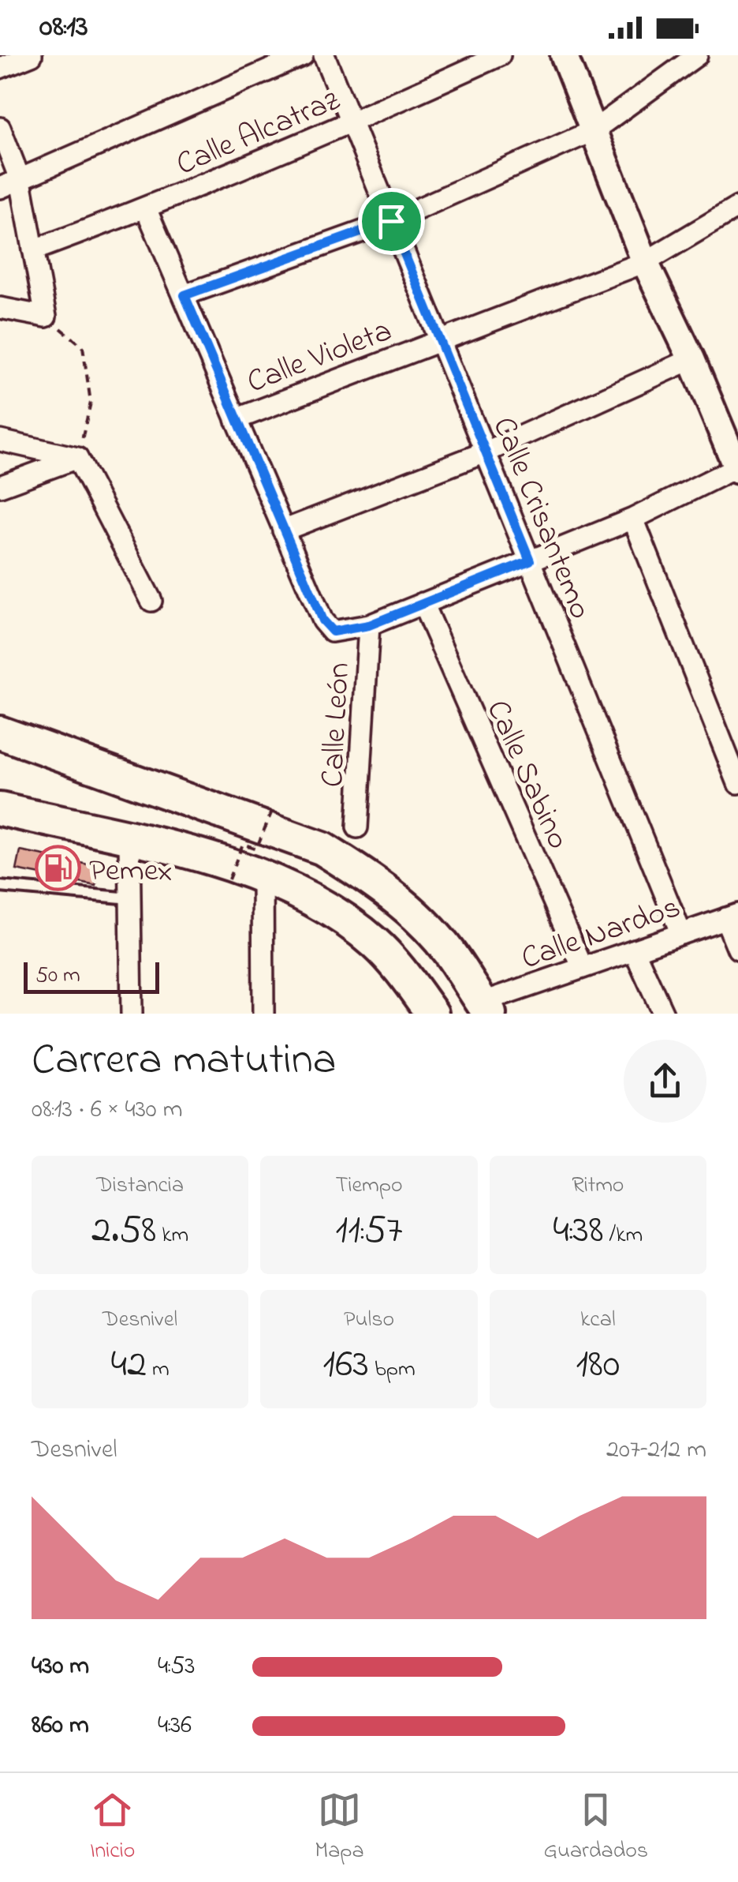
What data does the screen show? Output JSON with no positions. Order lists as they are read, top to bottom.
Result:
{
  "streets": {
    "street": [
      "Calle Alcatraz",
      "Calle Violeta",
      "Calle Crisantemo",
      "Calle León",
      "Calle Sabino",
      "Calle Nardos"
    ]
  },
  "crossings": [
    ["Calle Alcatraz", "Calle Crisantemo"],
    ["Calle Violeta", "Calle Crisantemo"],
    ["Calle Crisantemo", "Calle Nardos"],
    ["Calle Sabino", "Calle Nardos"]
  ],
  "places": {
    "fuel station": ["Pemex"]
  },
  "scale_bar": "50 m",
  "page": {
    "status": "08:13",
    "scale": "50 m",
    "heading": ["Carrera matutina", "08:13 · 6 × 430 m"],
    "stats": [
      ["Distancia", "2.58 km"],
      ["Tiempo", "11:57"],
      ["Ritmo", "4:38 /km"],
      ["Desnivel", "42 m"],
      ["Pulso", "163 bpm"],
      ["kcal", "180"]
    ],
    "chart": ["Desnivel", "207–212 m"],
    "list": [
      {
        "name": "430 m",
        "note": "4:53"
      },
      {
        "name": "860 m",
        "note": "4:36"
      }
    ],
    "tabs": ["Inicio", "Mapa", "Guardados"]
  }
}
